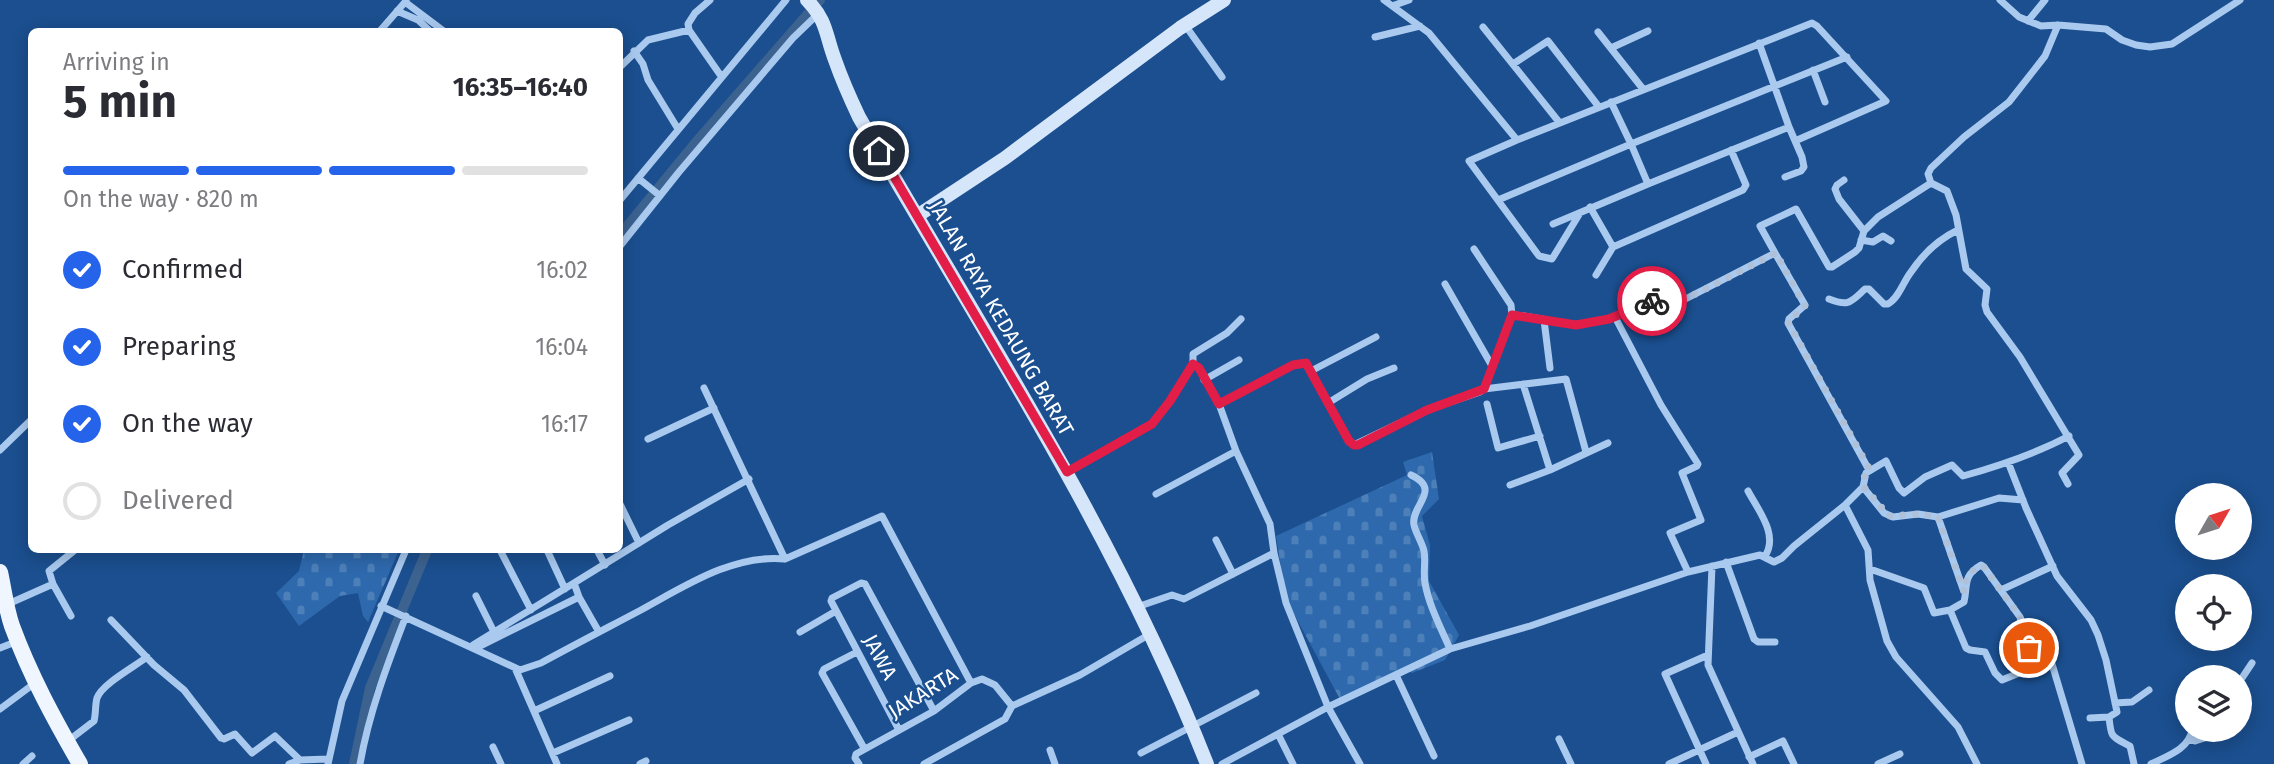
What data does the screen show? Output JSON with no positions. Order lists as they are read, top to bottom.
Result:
{
  "streets": {
    "street": ["JALAN RAYA KEDAUNG BARAT", "JAWA", "JAKARTA"]
  },
  "crossings": [
    ["JAWA", "JAKARTA"]
  ],
  "north": "top right",
  "page": {
    "heading": ["5 min", "Arriving in", "16:35–16:40"],
    "bar": "On the way · 820 m",
    "list": [
      ["Confirmed", "16:02"],
      ["Preparing", "16:04"],
      ["On the way", "16:17"],
      "Delivered"
    ]
  }
}
